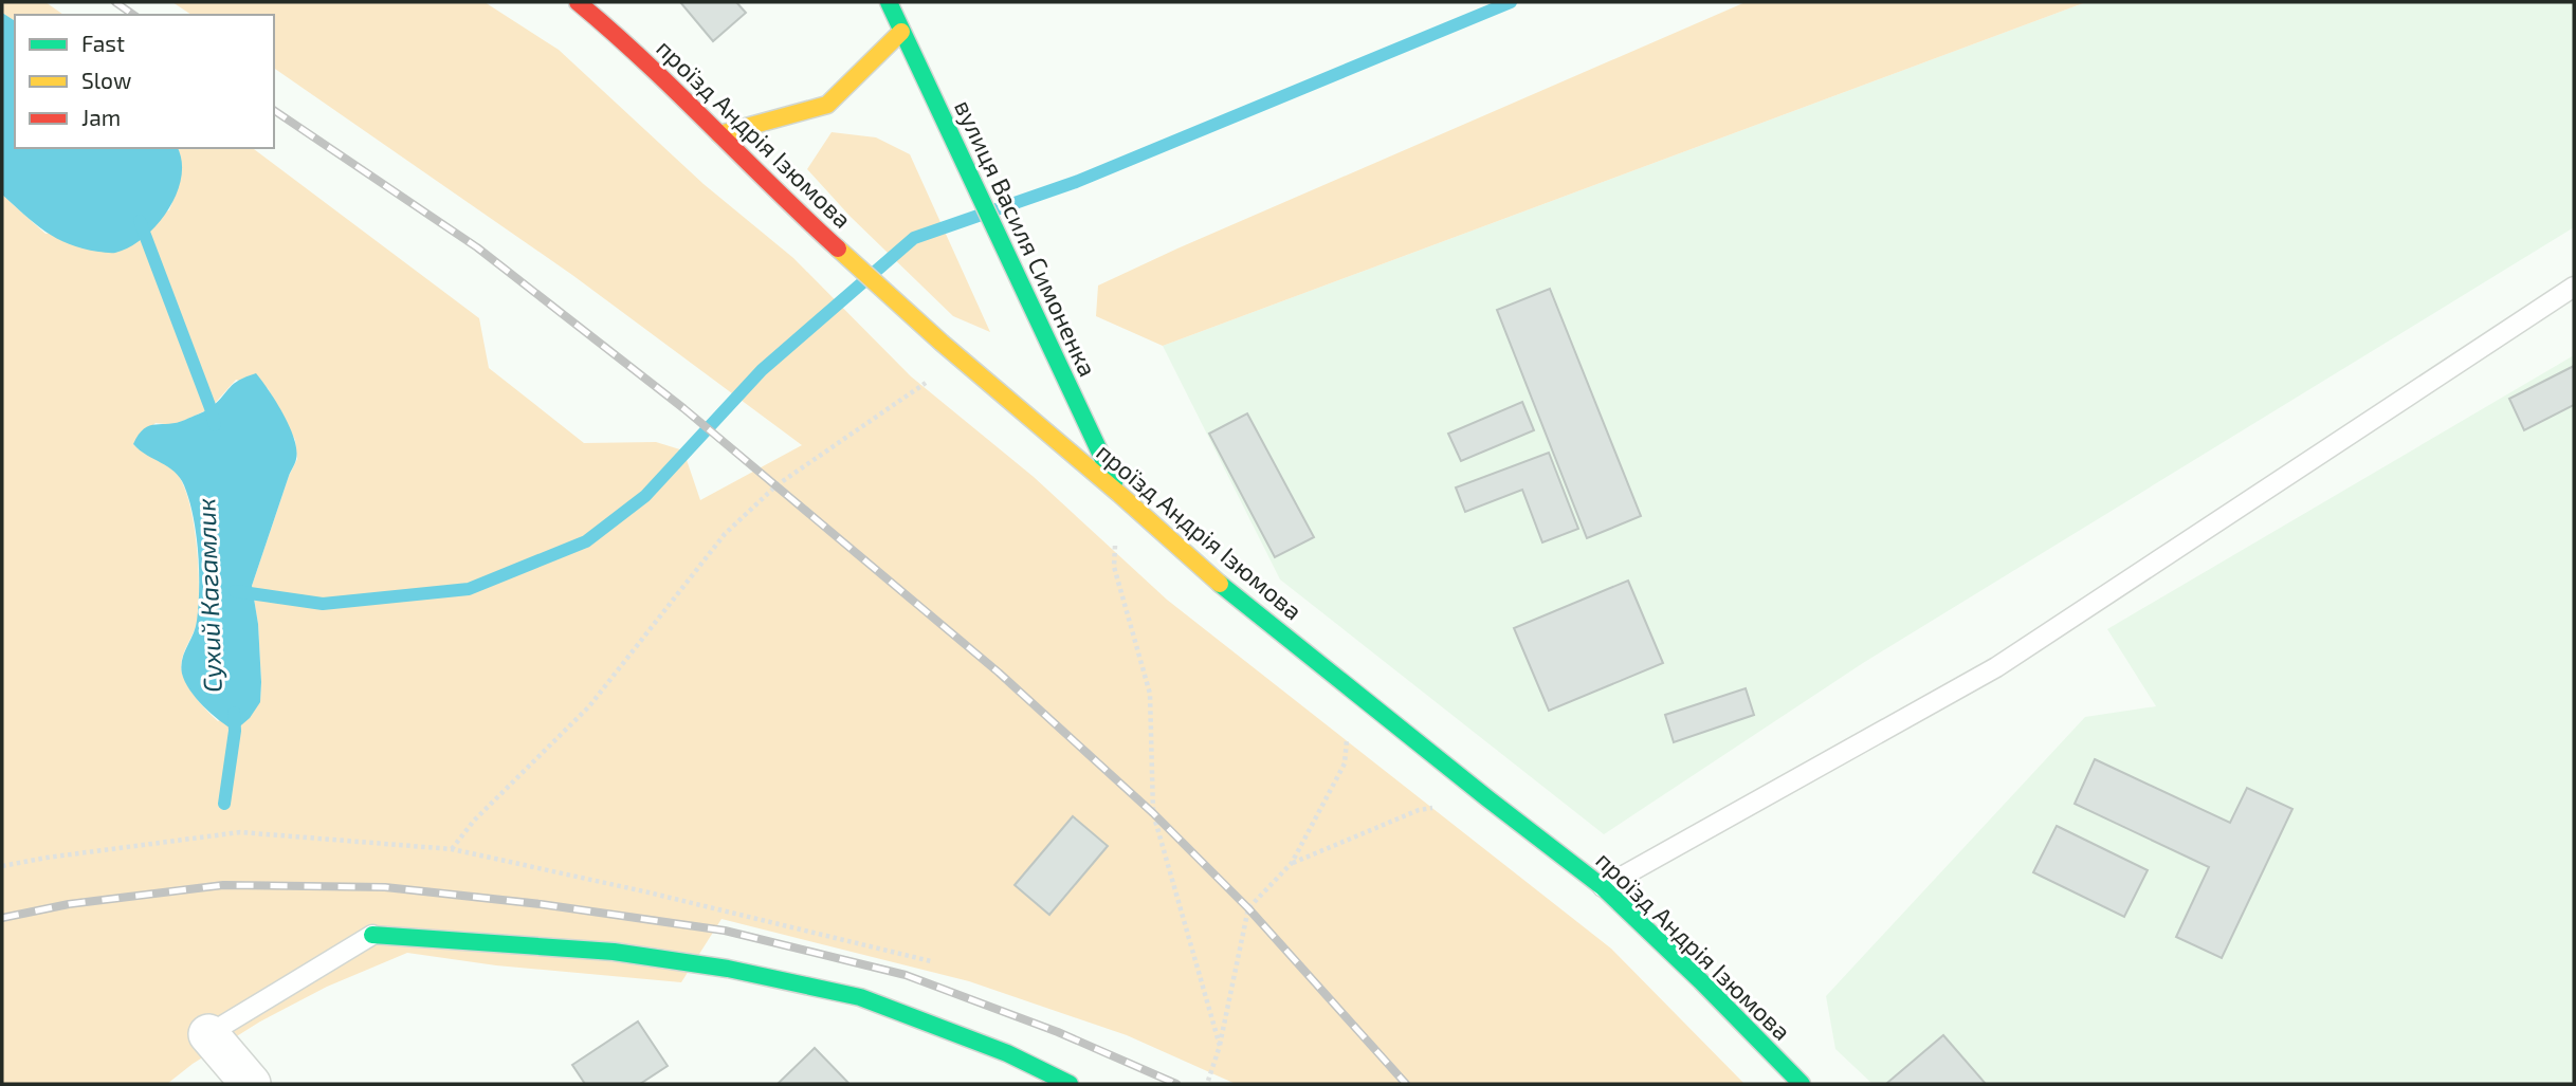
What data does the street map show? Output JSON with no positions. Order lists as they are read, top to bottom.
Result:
{
  "streets": {
    "street": ["проїзд Андрія Ізюмова", "вулиця Василя Симоненка"]
  },
  "crossings": [
    ["проїзд Андрія Ізюмова", "вулиця Василя Симоненка"]
  ],
  "water": ["Сухий Кагамлик"],
  "legend": ["Fast", "Slow", "Jam"]
}
